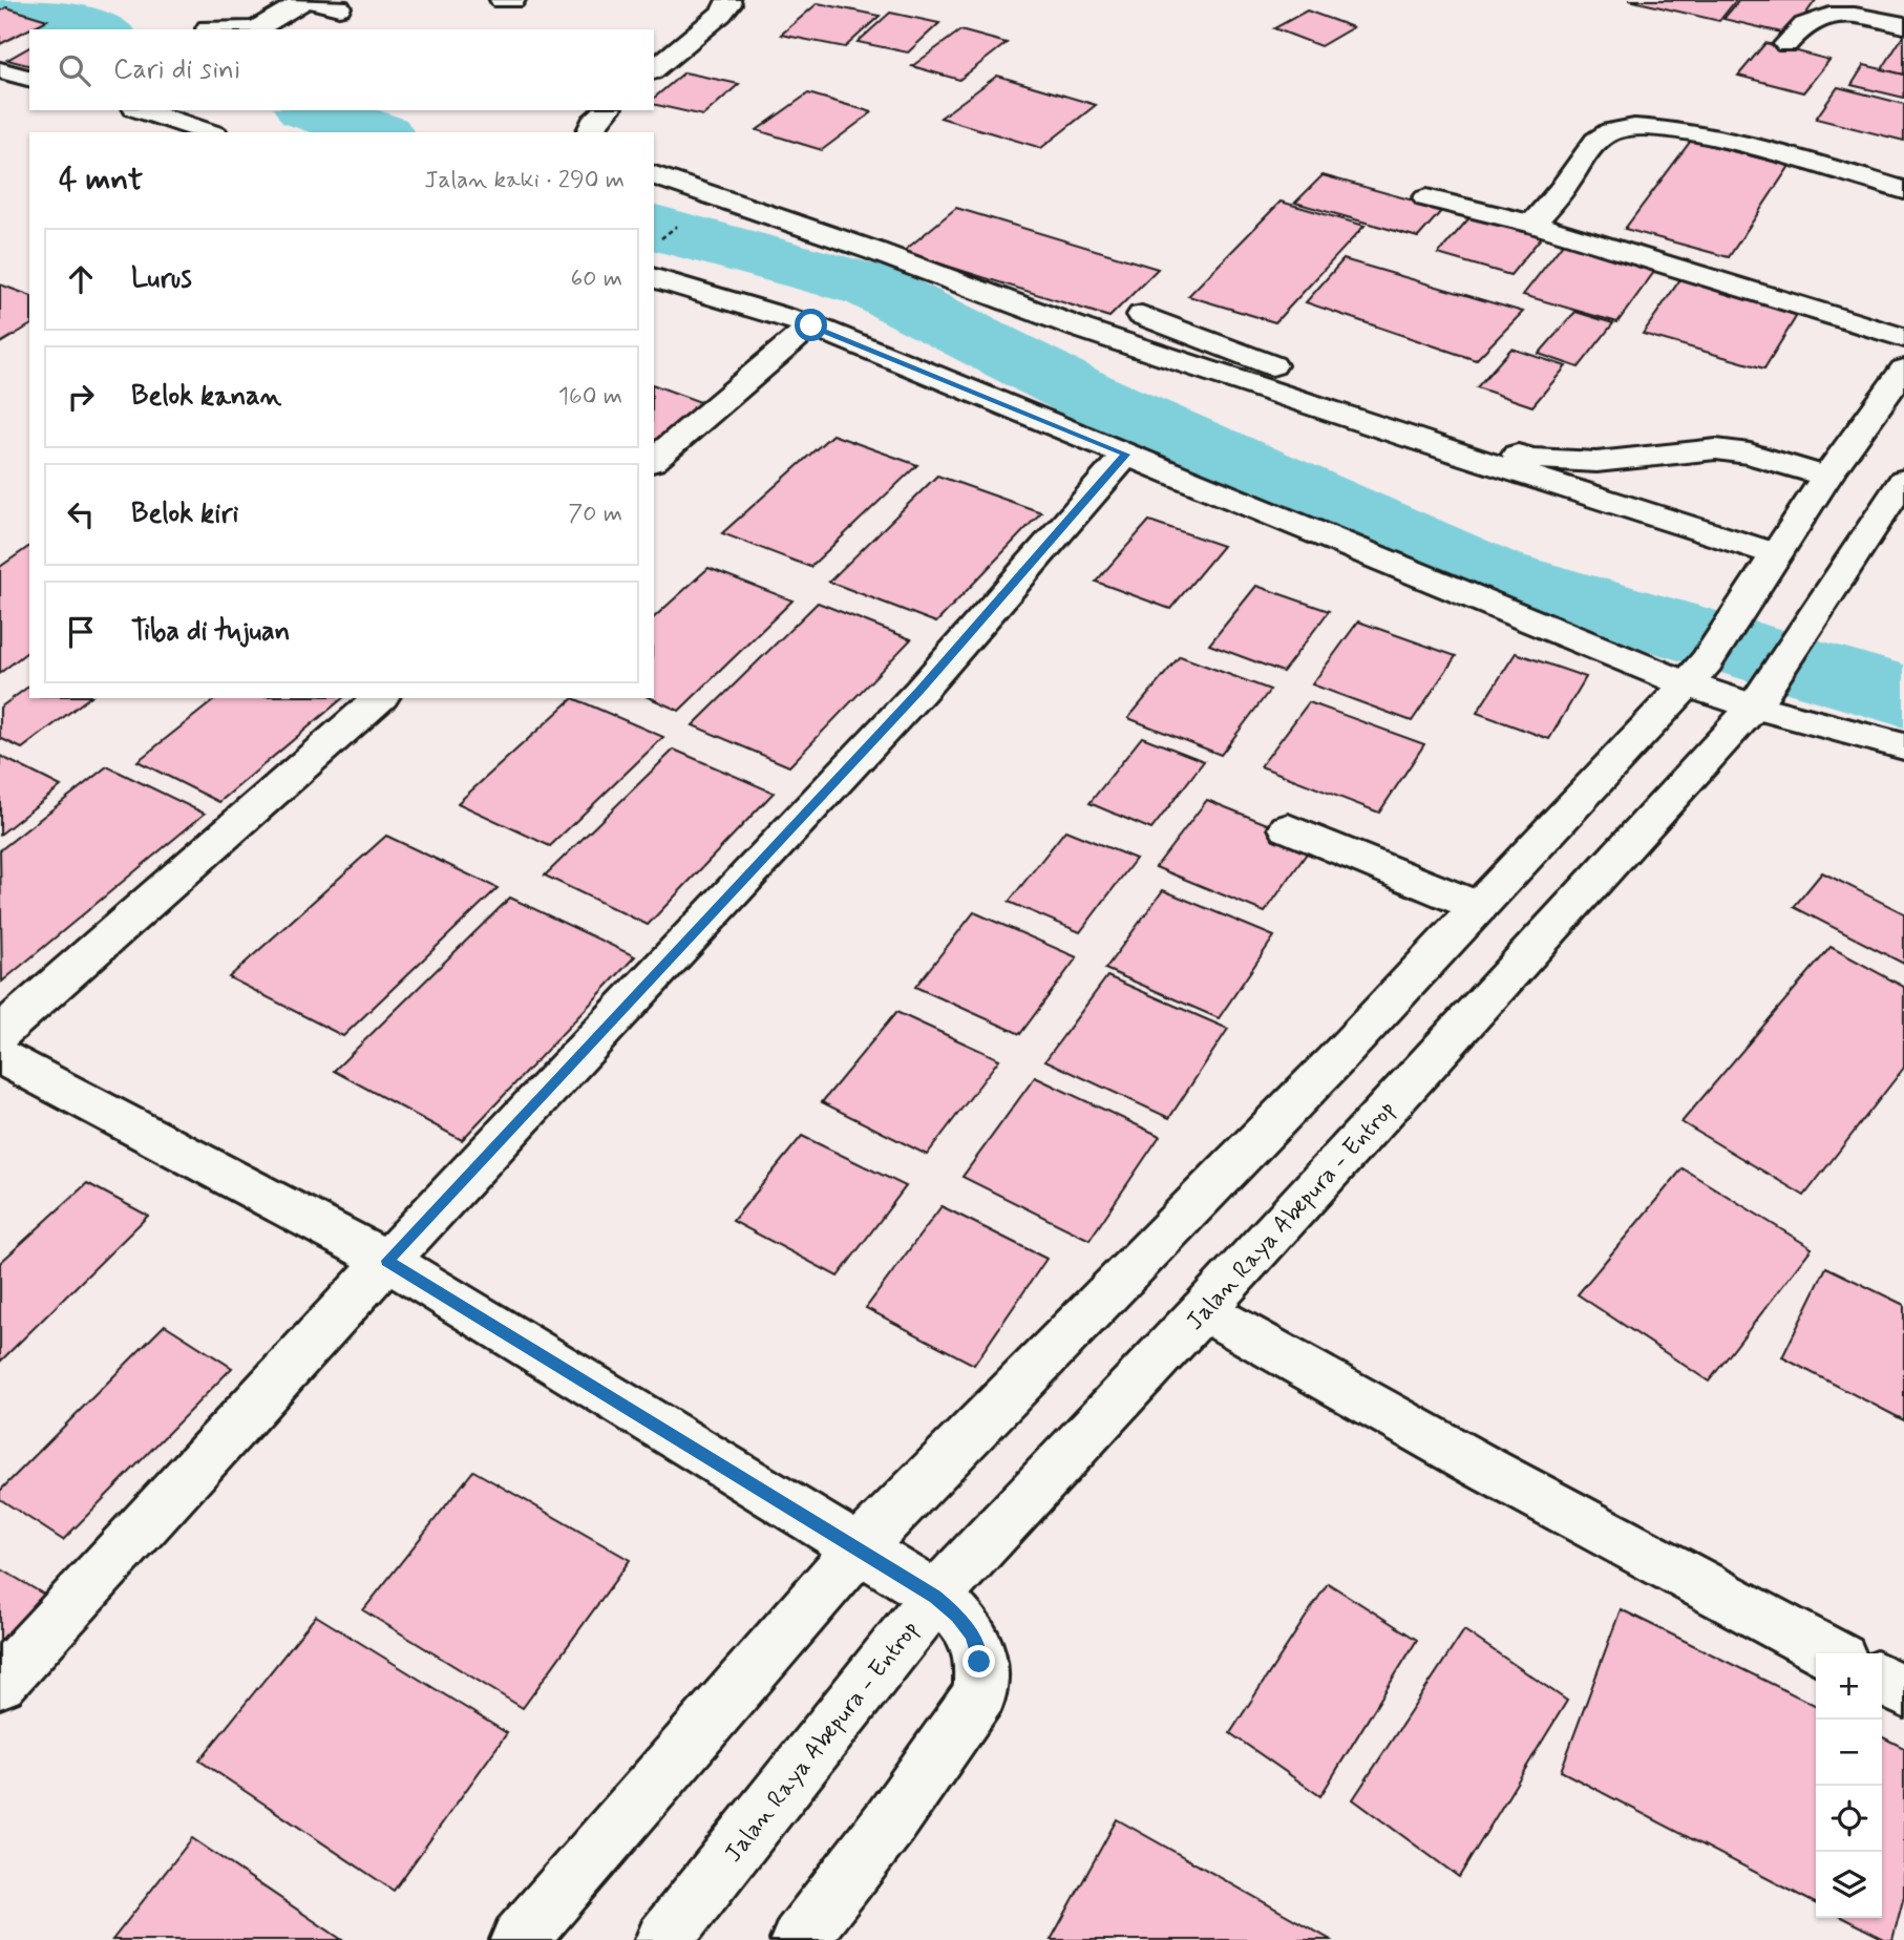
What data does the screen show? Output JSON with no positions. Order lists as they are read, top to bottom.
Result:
{
  "streets": {
    "main road": ["Jalan Raya Abepura - Entrop"]
  },
  "page": {
    "search": "Cari di sini",
    "heading": ["4 mnt", "Jalan kaki · 290 m"],
    "list": [
      ["Lurus", "60 m"],
      ["Belok kanan", "160 m"],
      ["Belok kiri", "70 m"],
      "Tiba di tujuan"
    ],
    "map_buttons": ["+", "−"]
  }
}
